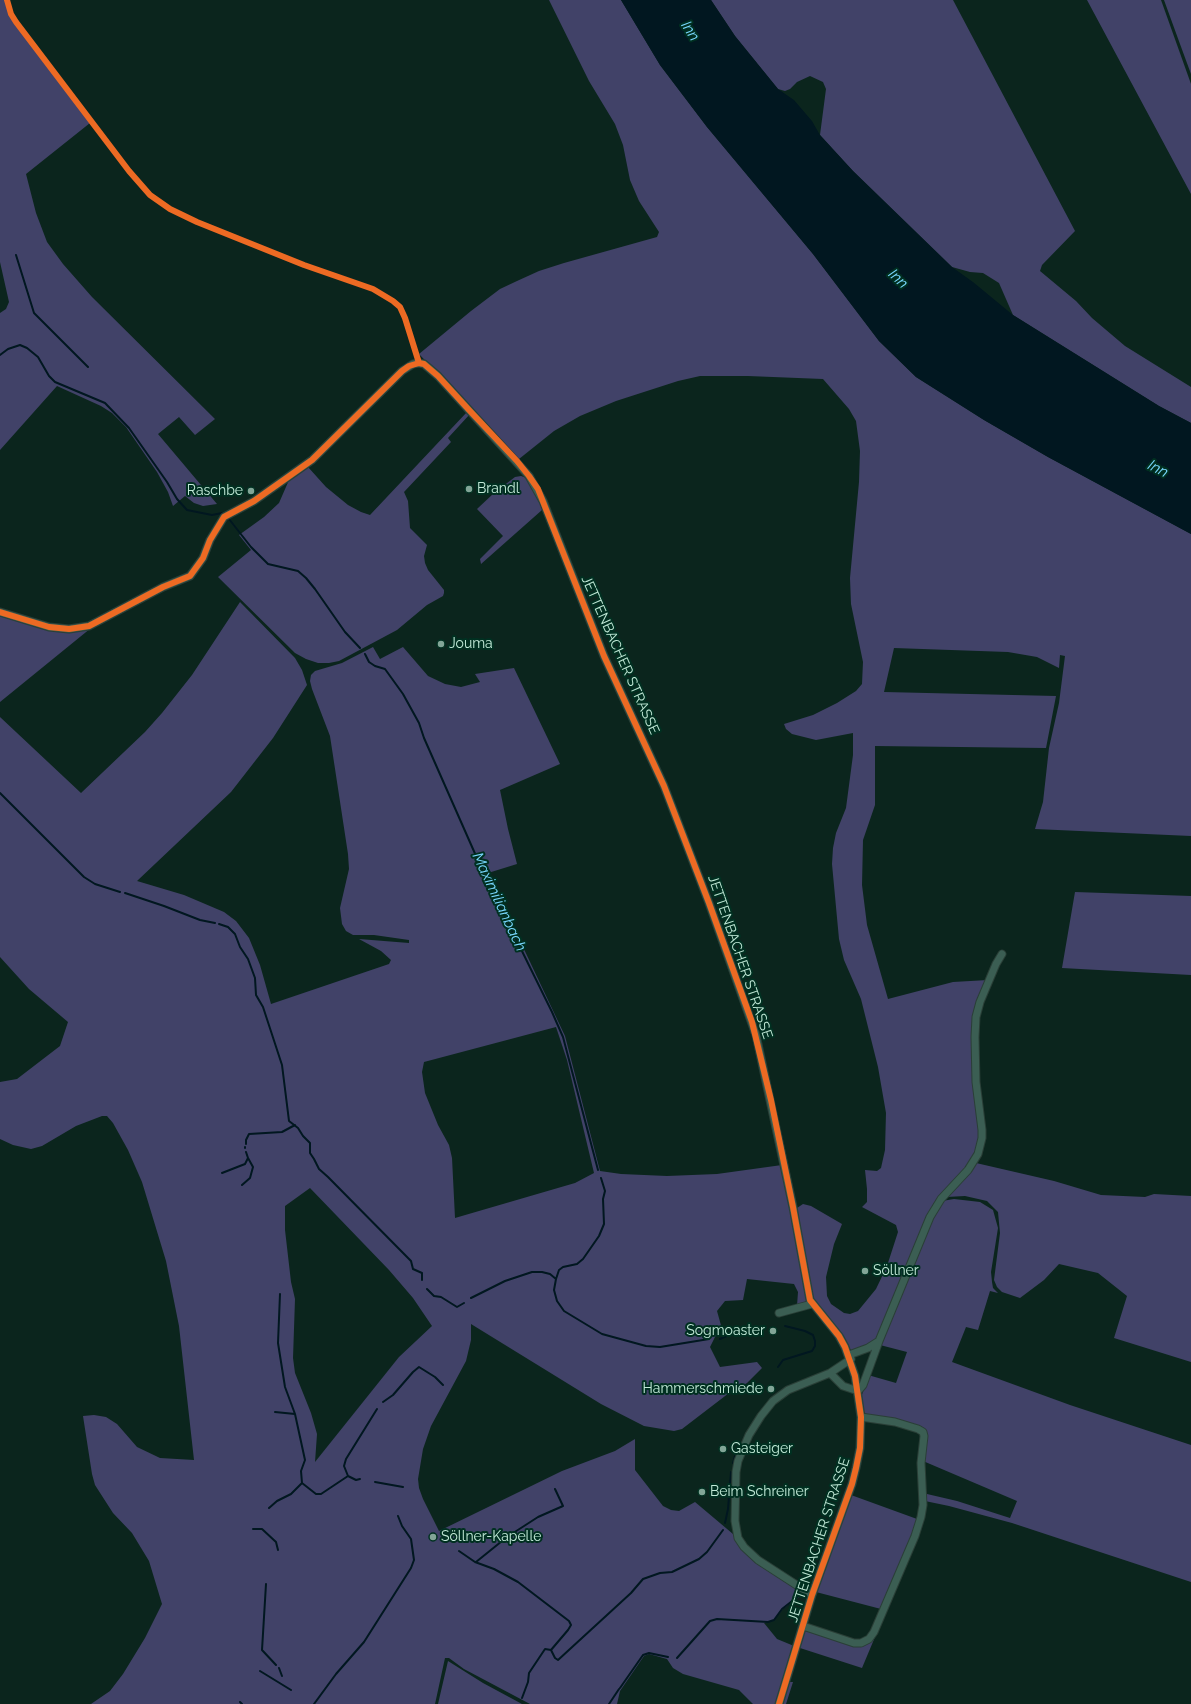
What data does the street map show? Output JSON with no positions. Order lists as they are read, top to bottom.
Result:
{
  "streets": {
    "street": ["JETTENBACHER STRASSE"]
  },
  "water": ["Inn", "Maximilianbach"],
  "places": [
    "Brandl",
    "Raschbe",
    "Jouma",
    "Söllner",
    "Sogmoaster",
    "Hammerschmiede",
    "Gasteiger",
    "Beim Schreiner",
    "Söllner-Kapelle"
  ]
}
